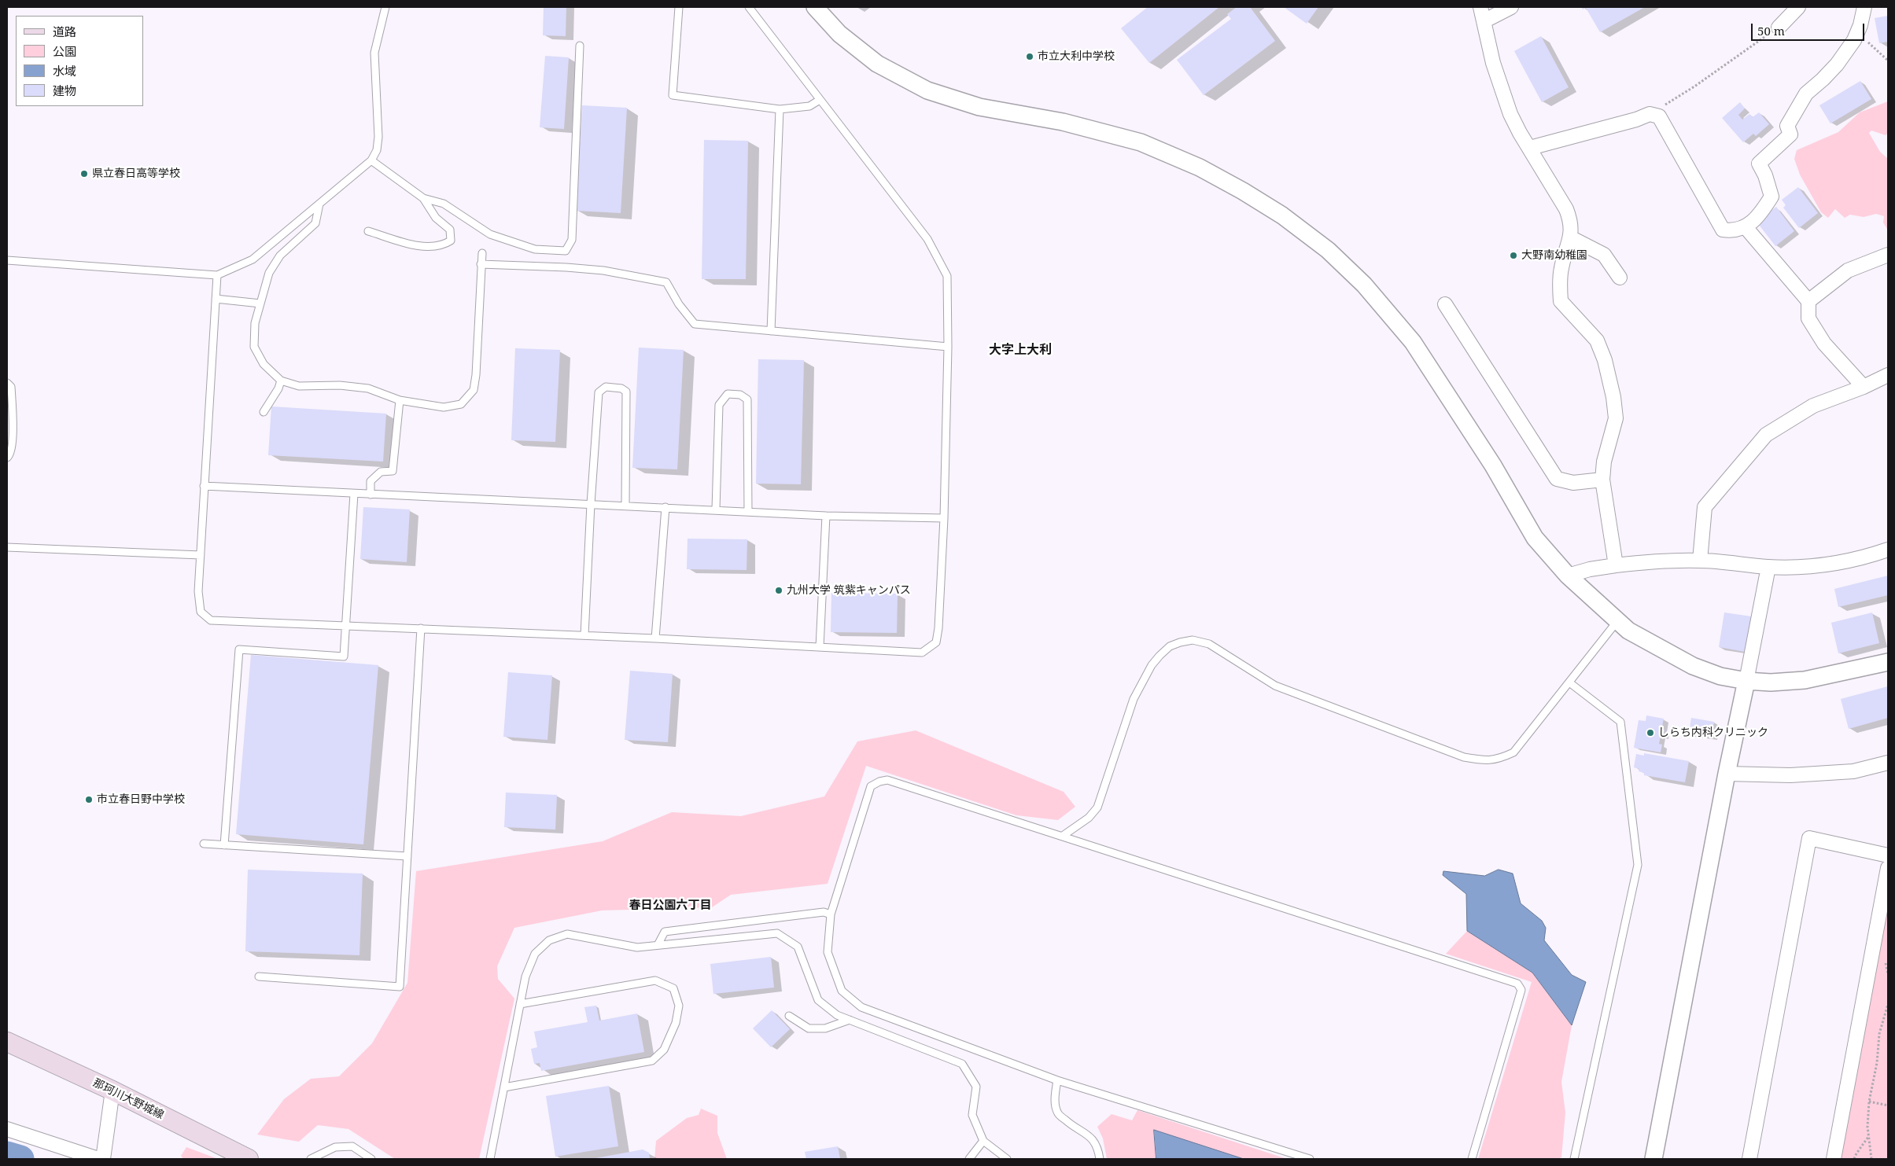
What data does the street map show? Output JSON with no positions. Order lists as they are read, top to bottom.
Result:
{
  "streets": {
    "main road": ["那珂川大野城線"]
  },
  "districts": ["大字上大利", "春日公園六丁目"],
  "places": [
    "市立大利中学校",
    "県立春日高等学校",
    "大野南幼稚園",
    "九州大学 筑紫キャンパス",
    "しらち内科クリニック",
    "市立春日野中学校"
  ],
  "legend": [
    "道路",
    "公園",
    "水域",
    "建物"
  ],
  "scale_bar": "50 m"
}
